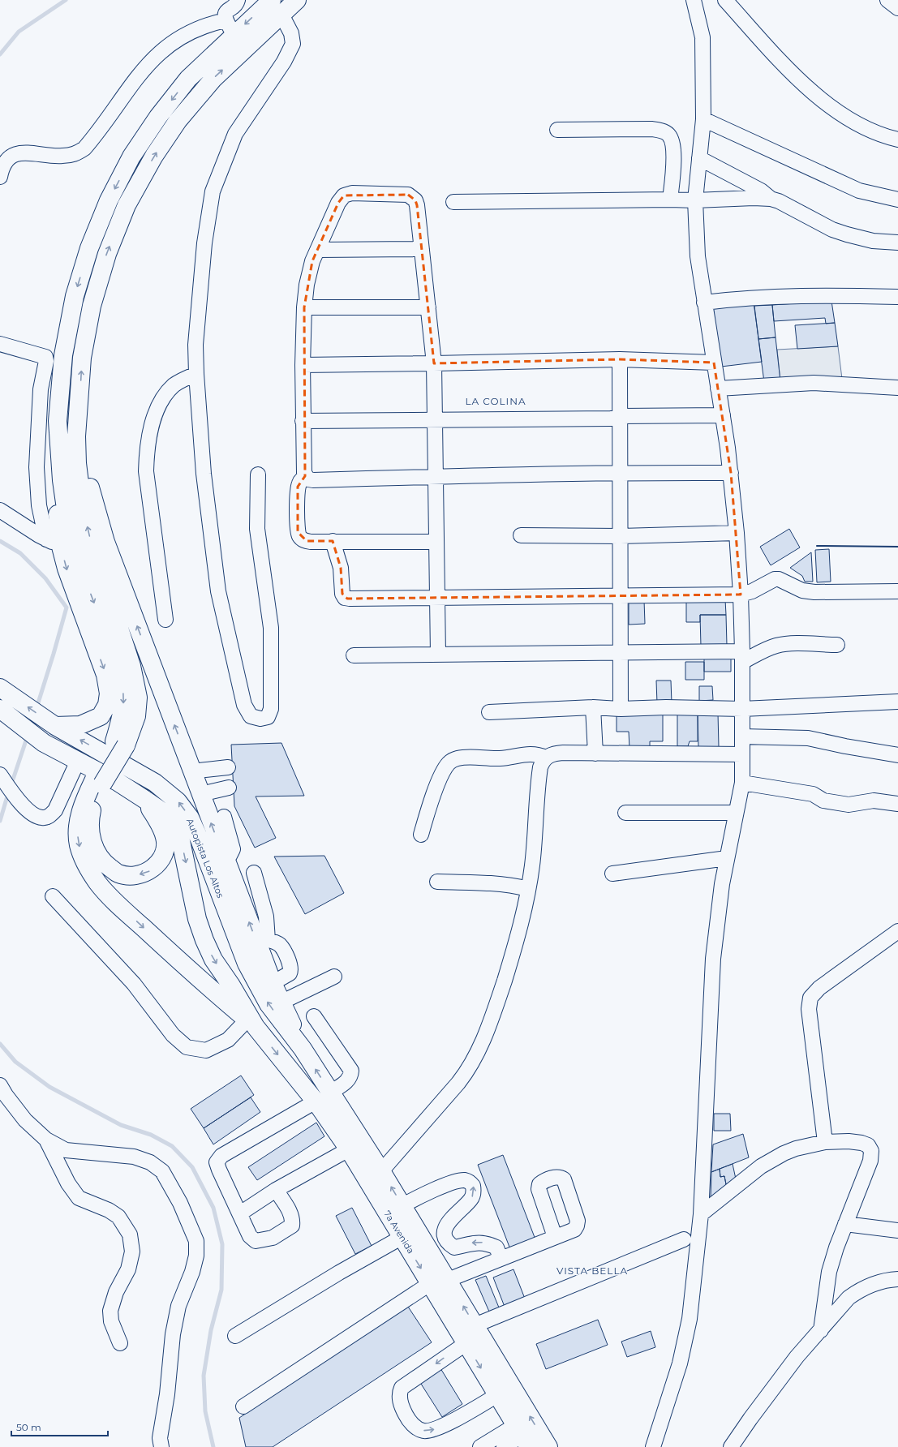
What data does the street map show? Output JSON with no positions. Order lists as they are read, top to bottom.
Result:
{
  "streets": {
    "main road": ["Autopista Los Altos", "7a Avenida"]
  },
  "crossings": [
    ["Autopista Los Altos", "7a Avenida"]
  ],
  "districts": ["LA COLINA", "VISTA BELLA"],
  "scale_bar": "50 m"
}
